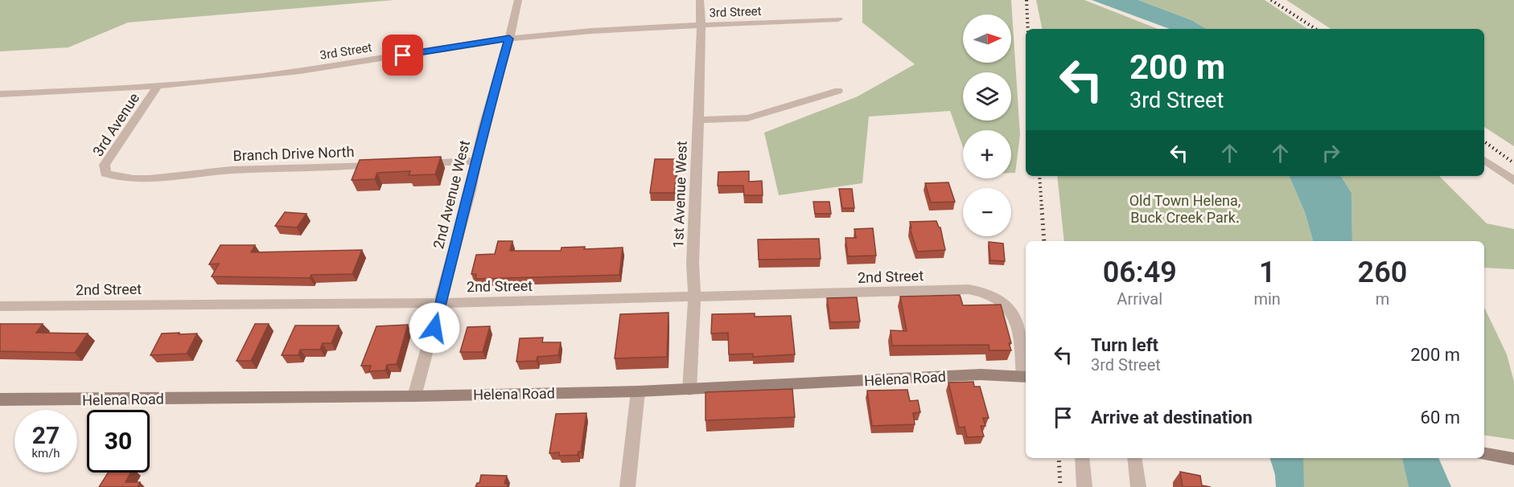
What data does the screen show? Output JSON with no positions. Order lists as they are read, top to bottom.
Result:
{
  "streets": {
    "main road": ["Helena Road"],
    "street": [
      "3rd Street",
      "3rd Avenue",
      "Branch Drive North",
      "2nd Avenue West",
      "1st Avenue West",
      "2nd Street"
    ]
  },
  "crossings": [
    ["3rd Street", "3rd Avenue"],
    ["3rd Street", "2nd Avenue West"],
    ["3rd Street", "1st Avenue West"],
    ["3rd Avenue", "Branch Drive North"],
    ["2nd Avenue West", "2nd Street"],
    ["2nd Avenue West", "Helena Road"],
    ["1st Avenue West", "2nd Street"],
    ["1st Avenue West", "Helena Road"],
    ["2nd Street", "Helena Road"]
  ],
  "parks": ["Old Town Helena, Buck Creek Park."],
  "north": "right",
  "page": {
    "map_buttons": ["+", "−"],
    "turn": ["200 m", "3rd Street"],
    "eta": [
      "06:49",
      "Arrival",
      "1",
      "min",
      "260",
      "m"
    ],
    "list": [
      {
        "name": "Turn left",
        "note": "3rd Street",
        "value": "200 m"
      },
      {
        "name": "Arrive at destination",
        "value": "60 m"
      }
    ],
    "speed": "27 km/h",
    "limit": "30"
  }
}
